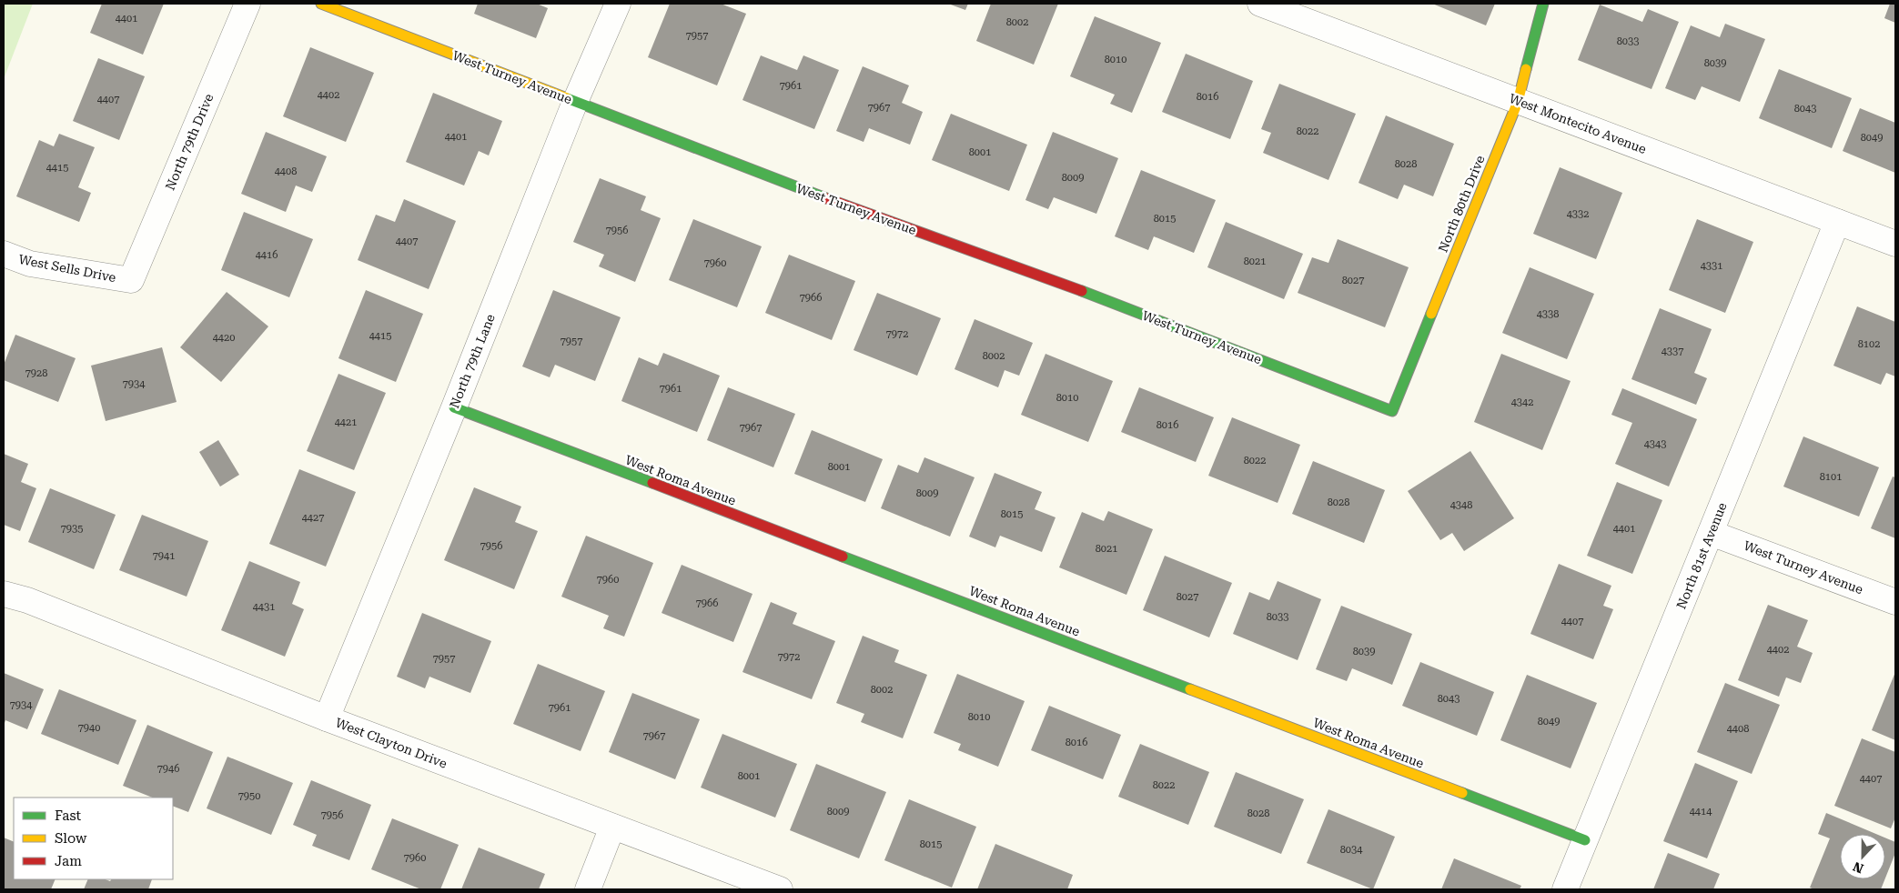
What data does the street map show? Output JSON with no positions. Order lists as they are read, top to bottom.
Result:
{
  "streets": {
    "street": [
      "West Turney Avenue",
      "West Montecito Avenue",
      "North 79th Drive",
      "North 80th Drive",
      "West Sells Drive",
      "North 79th Lane",
      "West Roma Avenue",
      "North 81st Avenue",
      "West Clayton Drive"
    ]
  },
  "crossings": [
    ["West Turney Avenue", "North 80th Drive"],
    ["West Turney Avenue", "North 79th Lane"],
    ["West Turney Avenue", "North 81st Avenue"],
    ["West Montecito Avenue", "North 80th Drive"],
    ["West Montecito Avenue", "North 81st Avenue"],
    ["North 79th Drive", "West Sells Drive"],
    ["North 79th Lane", "West Roma Avenue"],
    ["North 79th Lane", "West Clayton Drive"],
    ["West Roma Avenue", "North 81st Avenue"]
  ],
  "house_numbers": [
    "4401",
    "8002",
    "7957",
    "8033",
    "8010",
    "8039",
    "7961",
    "4402",
    "8016",
    "4407",
    "7967",
    "8043",
    "8022",
    "4401",
    "8049",
    "8001",
    "8028",
    "4415",
    "4408",
    "8009",
    "4332",
    "8015",
    "7956",
    "4407",
    "4416",
    "8021",
    "7960",
    "4331",
    "8027",
    "7966",
    "4338",
    "7972",
    "4415",
    "4420",
    "7957",
    "8102",
    "4337",
    "8002",
    "7928",
    "7934",
    "7961",
    "8010",
    "4342",
    "4421",
    "8016",
    "7967",
    "4343",
    "8022",
    "8001",
    "8101",
    "8009",
    "8028",
    "4348",
    "8015",
    "4427",
    "7935",
    "4401",
    "7956",
    "8021",
    "7941",
    "7960",
    "8027",
    "7966",
    "4431",
    "8033",
    "4407",
    "4402",
    "8039",
    "7972",
    "7957",
    "8002",
    "8043",
    "7934",
    "7961",
    "8010",
    "8049",
    "7940",
    "4408",
    "7967",
    "8016",
    "7946",
    "8001",
    "4407",
    "8022",
    "7950",
    "8009",
    "4414",
    "8028",
    "7956",
    "8015",
    "8034",
    "7960"
  ],
  "legend": ["Fast", "Slow", "Jam"],
  "north": "bottom"
}
